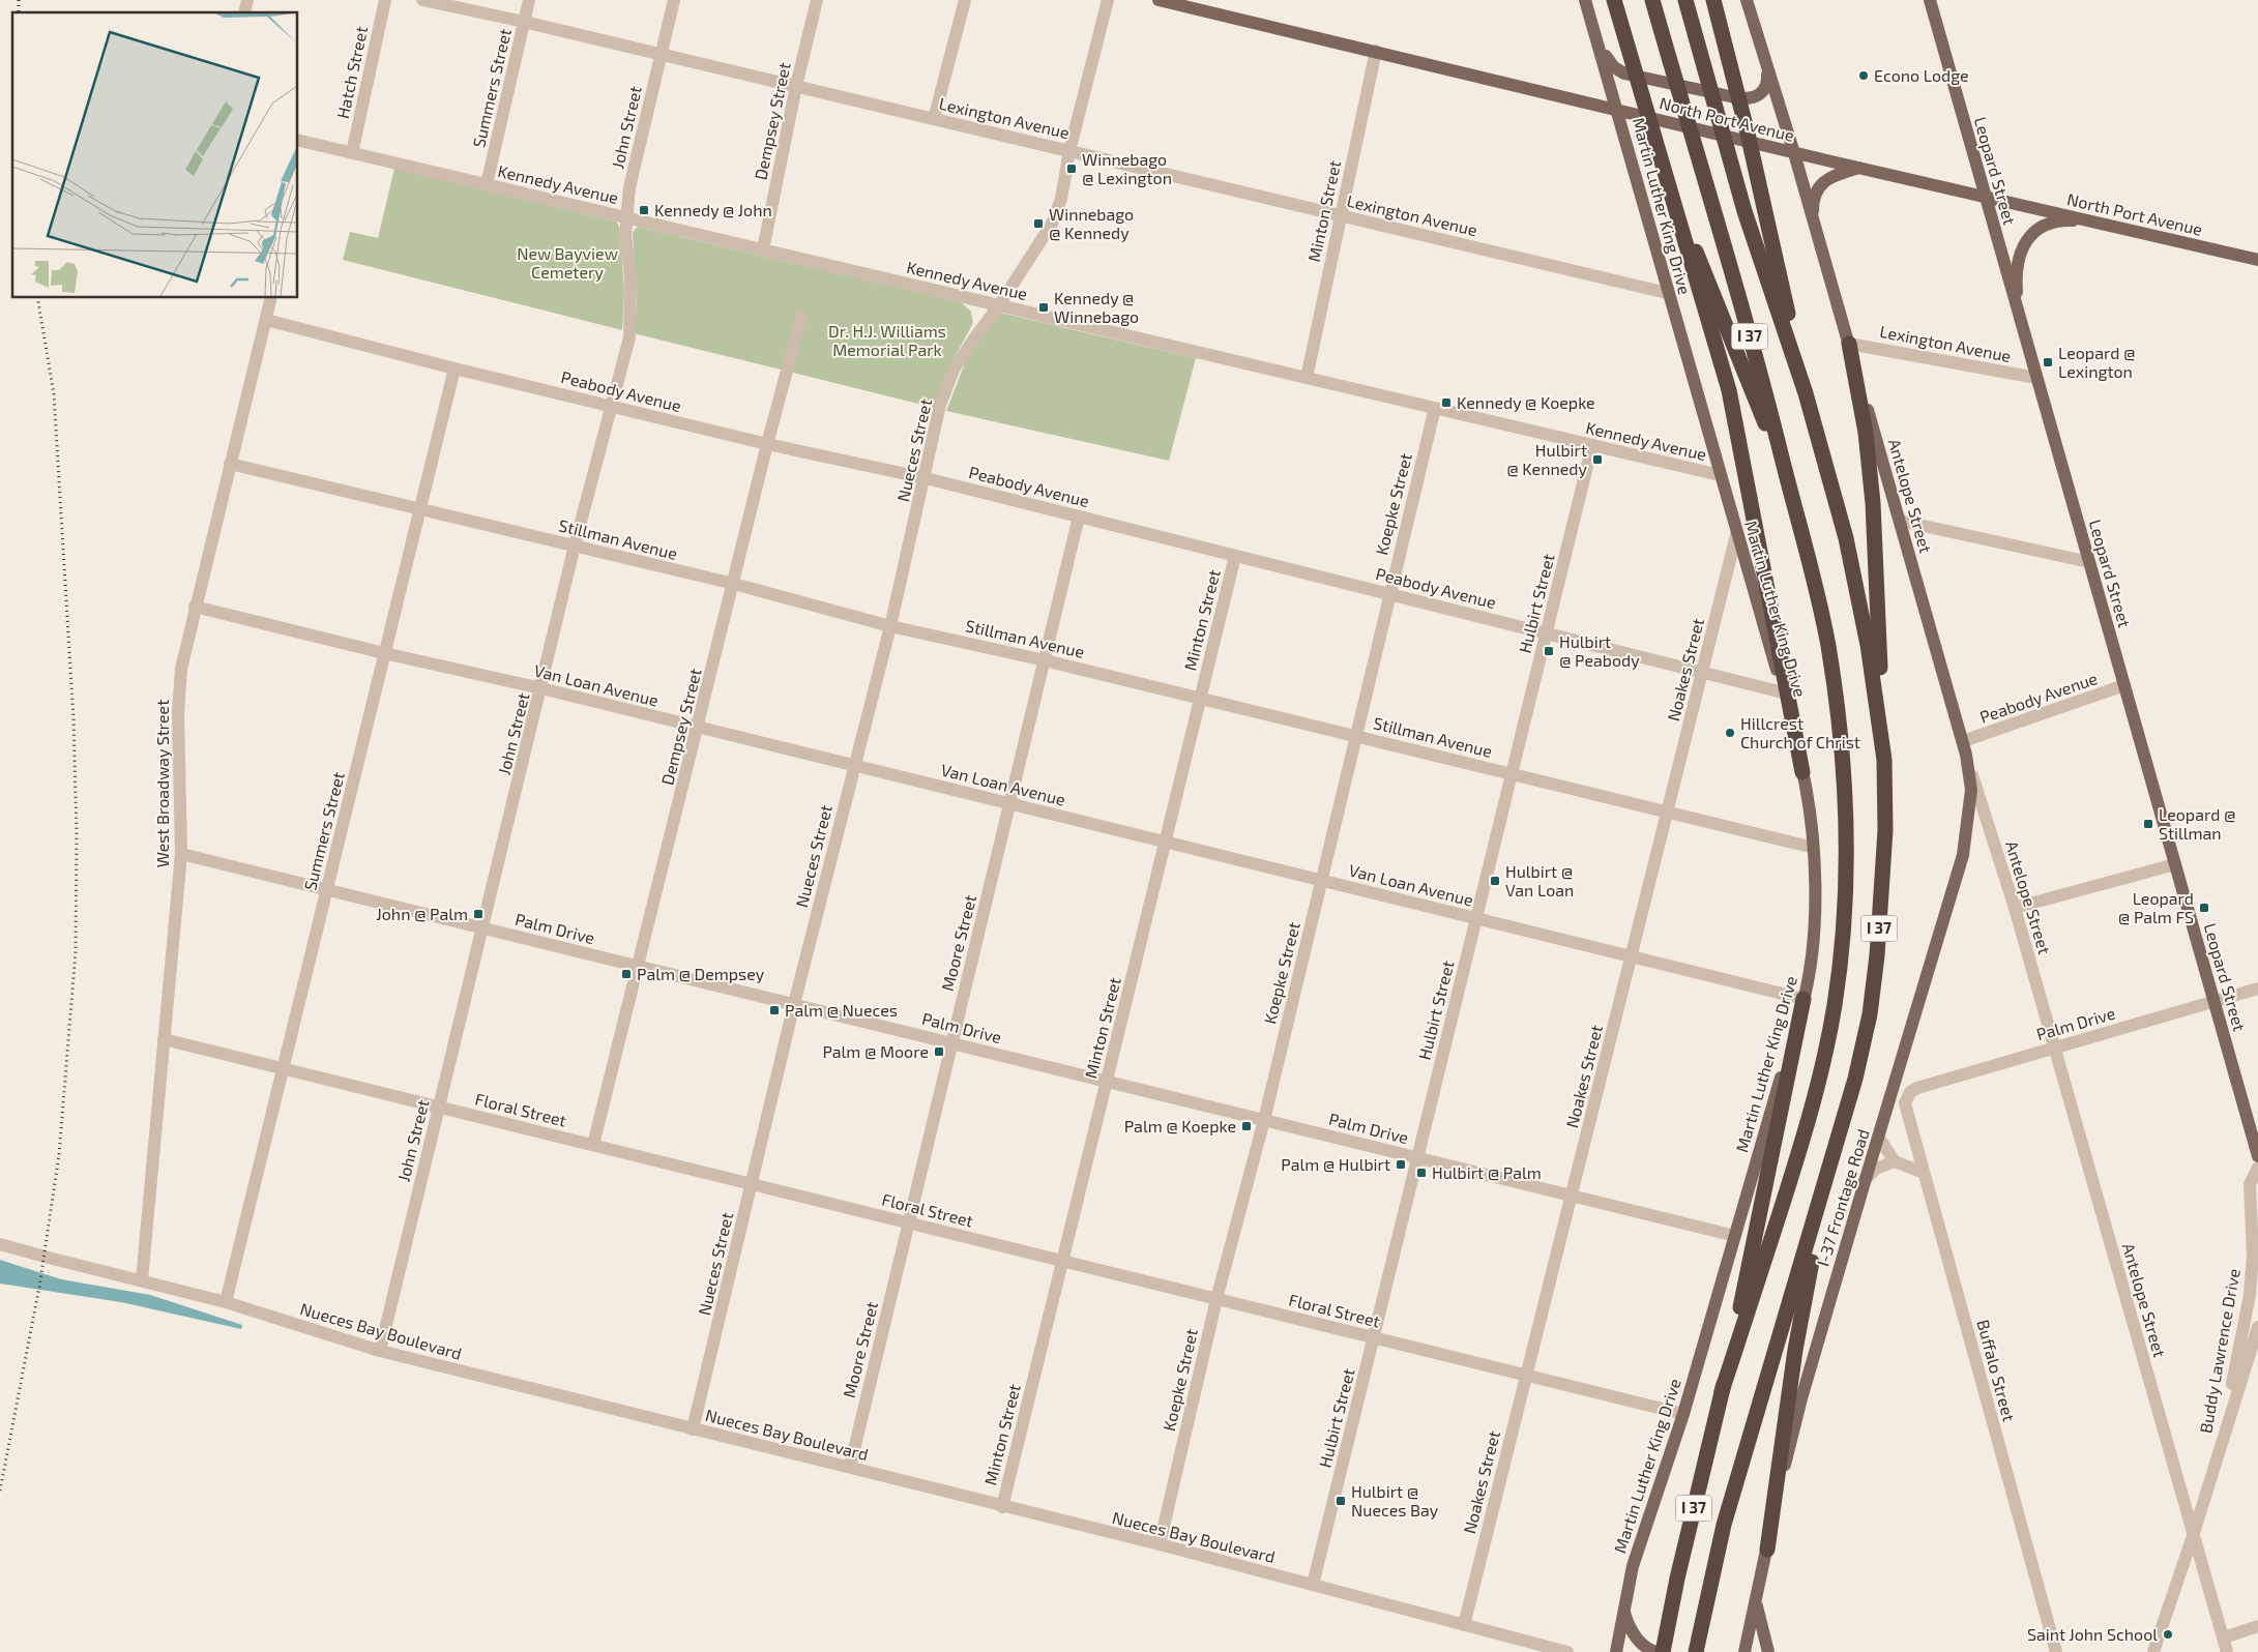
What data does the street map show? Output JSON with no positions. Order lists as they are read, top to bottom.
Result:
{
  "streets": {
    "highway": ["I 37"],
    "main road": [
      "North Port Avenue",
      "Leopard Street",
      "Martin Luther King Drive",
      "Antelope Street",
      "I-37 Frontage Road"
    ],
    "street": [
      "Hatch Street",
      "Summers Street",
      "Lexington Avenue",
      "Dempsey Street",
      "John Street",
      "Kennedy Avenue",
      "Minton Street",
      "Peabody Avenue",
      "Nueces Street",
      "Koepke Street",
      "Stillman Avenue",
      "Hulbirt Street",
      "Noakes Street",
      "Van Loan Avenue",
      "West Broadway Street",
      "Palm Drive",
      "Moore Street",
      "Floral Street",
      "Nueces Bay Boulevard",
      "Buddy Lawrence Drive",
      "Buffalo Street"
    ]
  },
  "crossings": [
    ["Hatch Street", "Kennedy Avenue"],
    ["Summers Street", "Lexington Avenue"],
    ["Summers Street", "Kennedy Avenue"],
    ["Summers Street", "Peabody Avenue"],
    ["Summers Street", "Stillman Avenue"],
    ["Summers Street", "Van Loan Avenue"],
    ["Summers Street", "Palm Drive"],
    ["Summers Street", "Floral Street"],
    ["Summers Street", "Nueces Bay Boulevard"],
    ["Lexington Avenue", "Dempsey Street"],
    ["Lexington Avenue", "John Street"],
    ["Lexington Avenue", "Leopard Street"],
    ["Lexington Avenue", "Martin Luther King Drive"],
    ["Lexington Avenue", "Minton Street"],
    ["Lexington Avenue", "Nueces Street"],
    ["Lexington Avenue", "Antelope Street"],
    ["North Port Avenue", "Leopard Street"],
    ["North Port Avenue", "Martin Luther King Drive"],
    ["North Port Avenue", "Minton Street"],
    ["North Port Avenue", "Antelope Street"],
    ["Dempsey Street", "Kennedy Avenue"],
    ["Dempsey Street", "Peabody Avenue"],
    ["Dempsey Street", "Stillman Avenue"],
    ["Dempsey Street", "Van Loan Avenue"],
    ["Dempsey Street", "Palm Drive"],
    ["Dempsey Street", "Floral Street"],
    ["John Street", "Kennedy Avenue"],
    ["John Street", "Peabody Avenue"],
    ["John Street", "Stillman Avenue"],
    ["John Street", "Van Loan Avenue"],
    ["John Street", "Palm Drive"],
    ["John Street", "Floral Street"],
    ["John Street", "Nueces Bay Boulevard"],
    ["Leopard Street", "Peabody Avenue"],
    ["Leopard Street", "Palm Drive"],
    ["Kennedy Avenue", "Martin Luther King Drive"],
    ["Kennedy Avenue", "Minton Street"],
    ["Kennedy Avenue", "Nueces Street"],
    ["Kennedy Avenue", "Koepke Street"],
    ["Kennedy Avenue", "Hulbirt Street"],
    ["Martin Luther King Drive", "Peabody Avenue"],
    ["Martin Luther King Drive", "Stillman Avenue"],
    ["Martin Luther King Drive", "Noakes Street"],
    ["Martin Luther King Drive", "Van Loan Avenue"],
    ["Martin Luther King Drive", "Palm Drive"],
    ["Martin Luther King Drive", "Floral Street"],
    ["Minton Street", "Peabody Avenue"],
    ["Minton Street", "Stillman Avenue"],
    ["Minton Street", "Van Loan Avenue"],
    ["Minton Street", "Palm Drive"],
    ["Minton Street", "Floral Street"],
    ["Minton Street", "Nueces Bay Boulevard"],
    ["Peabody Avenue", "Nueces Street"],
    ["Peabody Avenue", "Antelope Street"],
    ["Peabody Avenue", "Koepke Street"],
    ["Peabody Avenue", "Hulbirt Street"],
    ["Peabody Avenue", "Noakes Street"],
    ["Peabody Avenue", "West Broadway Street"],
    ["Peabody Avenue", "Moore Street"],
    ["Peabody Avenue", "I-37 Frontage Road"],
    ["Nueces Street", "Stillman Avenue"],
    ["Nueces Street", "Van Loan Avenue"],
    ["Nueces Street", "Palm Drive"],
    ["Nueces Street", "Floral Street"],
    ["Nueces Street", "Nueces Bay Boulevard"],
    ["Antelope Street", "Palm Drive"],
    ["Antelope Street", "I-37 Frontage Road"],
    ["Antelope Street", "Buddy Lawrence Drive"],
    ["Koepke Street", "Stillman Avenue"],
    ["Koepke Street", "Van Loan Avenue"],
    ["Koepke Street", "Palm Drive"],
    ["Koepke Street", "Floral Street"],
    ["Koepke Street", "Nueces Bay Boulevard"],
    ["Stillman Avenue", "Hulbirt Street"],
    ["Stillman Avenue", "Noakes Street"],
    ["Stillman Avenue", "West Broadway Street"],
    ["Stillman Avenue", "Moore Street"],
    ["Hulbirt Street", "Van Loan Avenue"],
    ["Hulbirt Street", "Palm Drive"],
    ["Hulbirt Street", "Floral Street"],
    ["Hulbirt Street", "Nueces Bay Boulevard"],
    ["Noakes Street", "Van Loan Avenue"],
    ["Noakes Street", "Palm Drive"],
    ["Noakes Street", "Floral Street"],
    ["Noakes Street", "Nueces Bay Boulevard"],
    ["Van Loan Avenue", "West Broadway Street"],
    ["Van Loan Avenue", "Moore Street"],
    ["West Broadway Street", "Palm Drive"],
    ["West Broadway Street", "Floral Street"],
    ["West Broadway Street", "Nueces Bay Boulevard"],
    ["Palm Drive", "Moore Street"],
    ["Palm Drive", "Buffalo Street"],
    ["Moore Street", "Floral Street"],
    ["Moore Street", "Nueces Bay Boulevard"]
  ],
  "parks": ["New Bayview Cemetery", "Dr. H.J. Williams Memorial Park"],
  "places": {
    "other": ["Econo Lodge", "Hillcrest Church of Christ", "Saint John School"],
    "transit": [
      "Winnebago @ Lexington",
      "Kennedy @ John",
      "Winnebago @ Kennedy",
      "Kennedy @ Winnebago",
      "Leopard @ Lexington",
      "Kennedy @ Koepke",
      "Hulbirt @ Kennedy",
      "Hulbirt @ Peabody",
      "Leopard @ Stillman",
      "Hulbirt @ Van Loan",
      "Leopard @ Palm FS",
      "John @ Palm",
      "Palm @ Dempsey",
      "Palm @ Nueces",
      "Palm @ Moore",
      "Palm @ Koepke",
      "Palm @ Hulbirt",
      "Hulbirt @ Palm",
      "Hulbirt @ Nueces Bay"
    ]
  }
}
